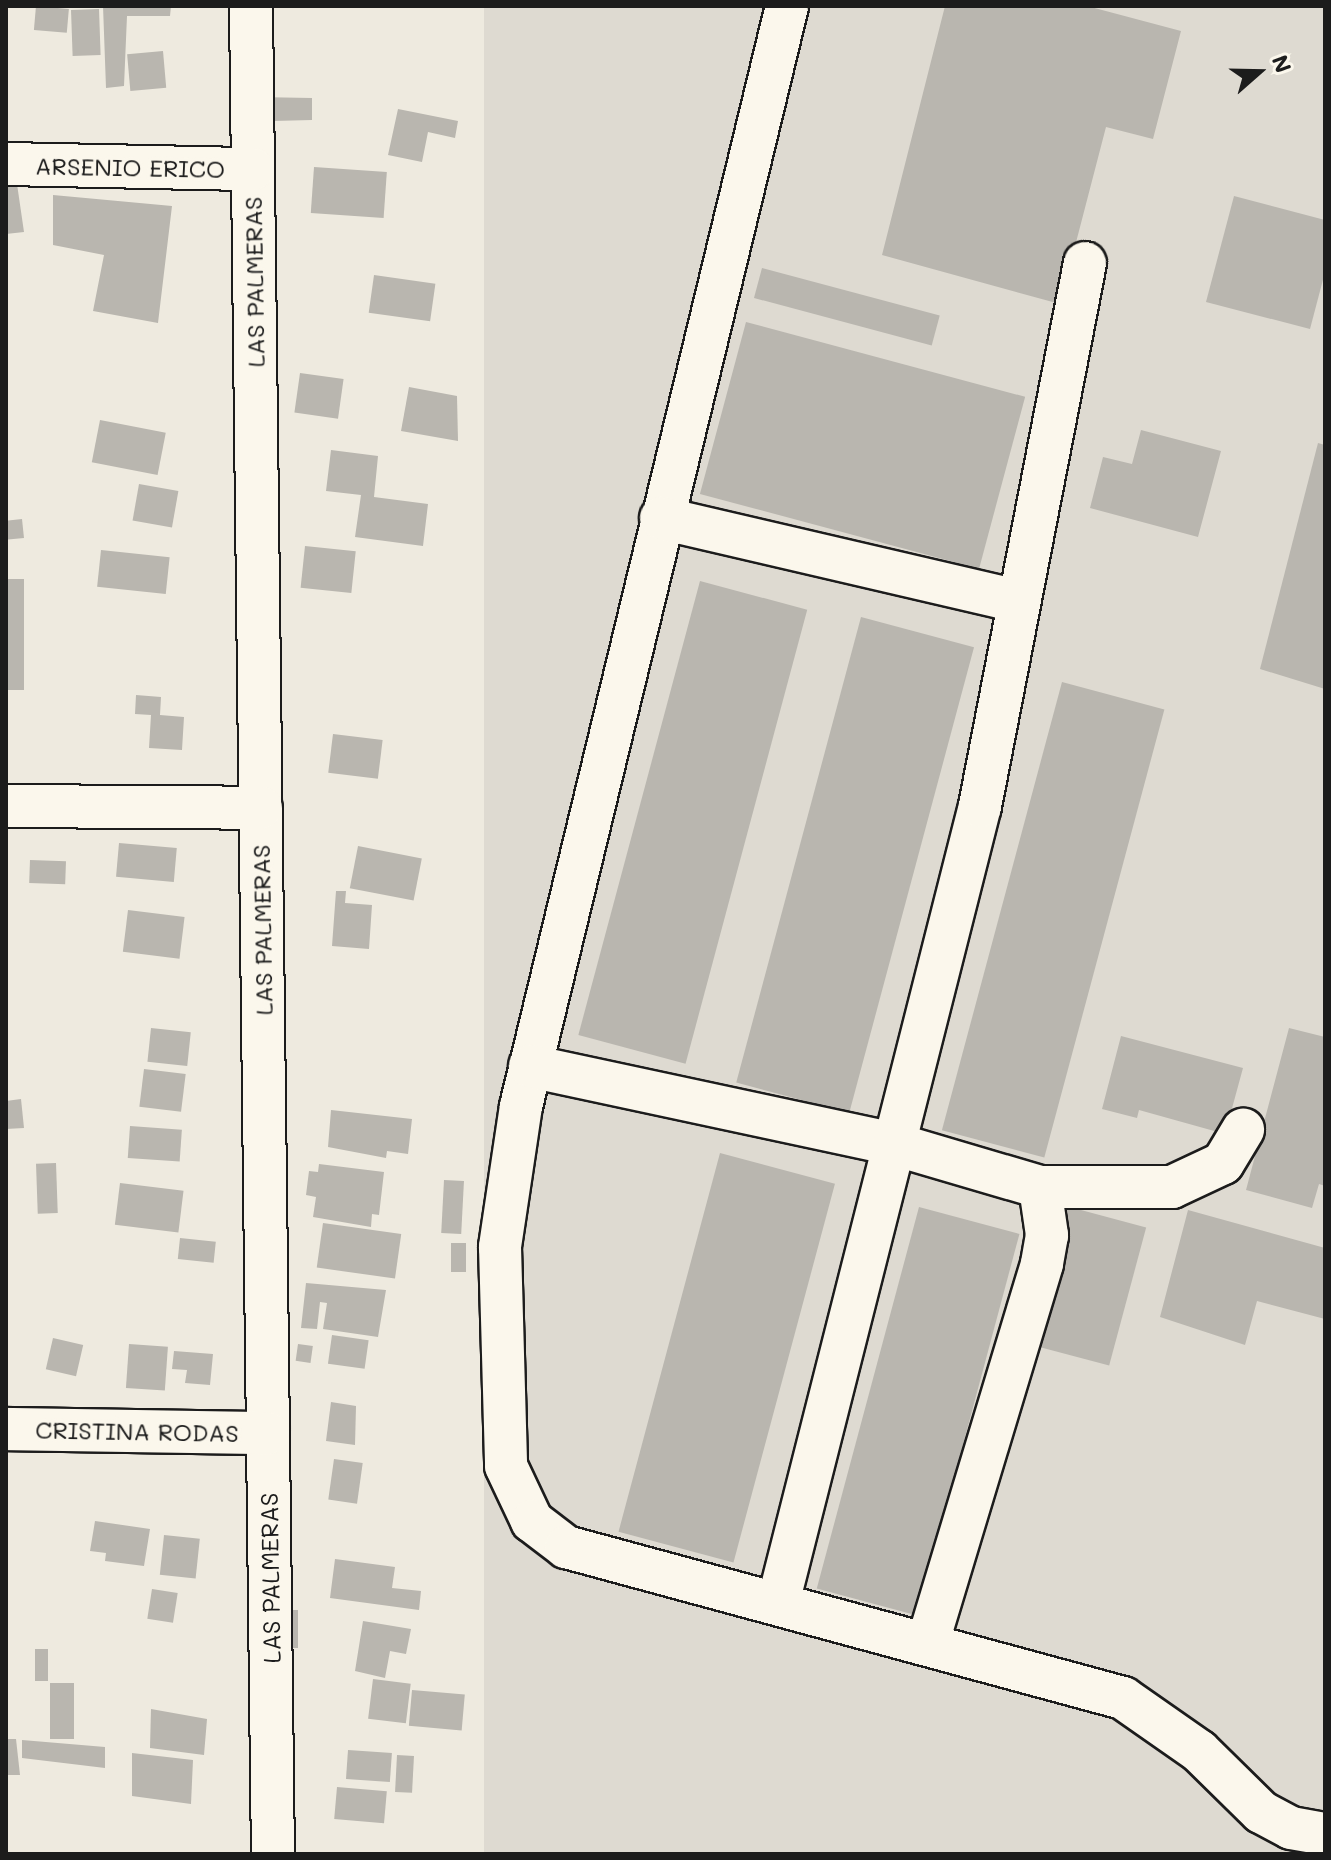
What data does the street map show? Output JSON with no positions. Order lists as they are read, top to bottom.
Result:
{
  "streets": {
    "street": ["ARSENIO ERICO", "LAS PALMERAS", "CRISTINA RODAS"]
  },
  "crossings": [
    ["ARSENIO ERICO", "LAS PALMERAS"],
    ["LAS PALMERAS", "CRISTINA RODAS"]
  ],
  "north": "right"
}
